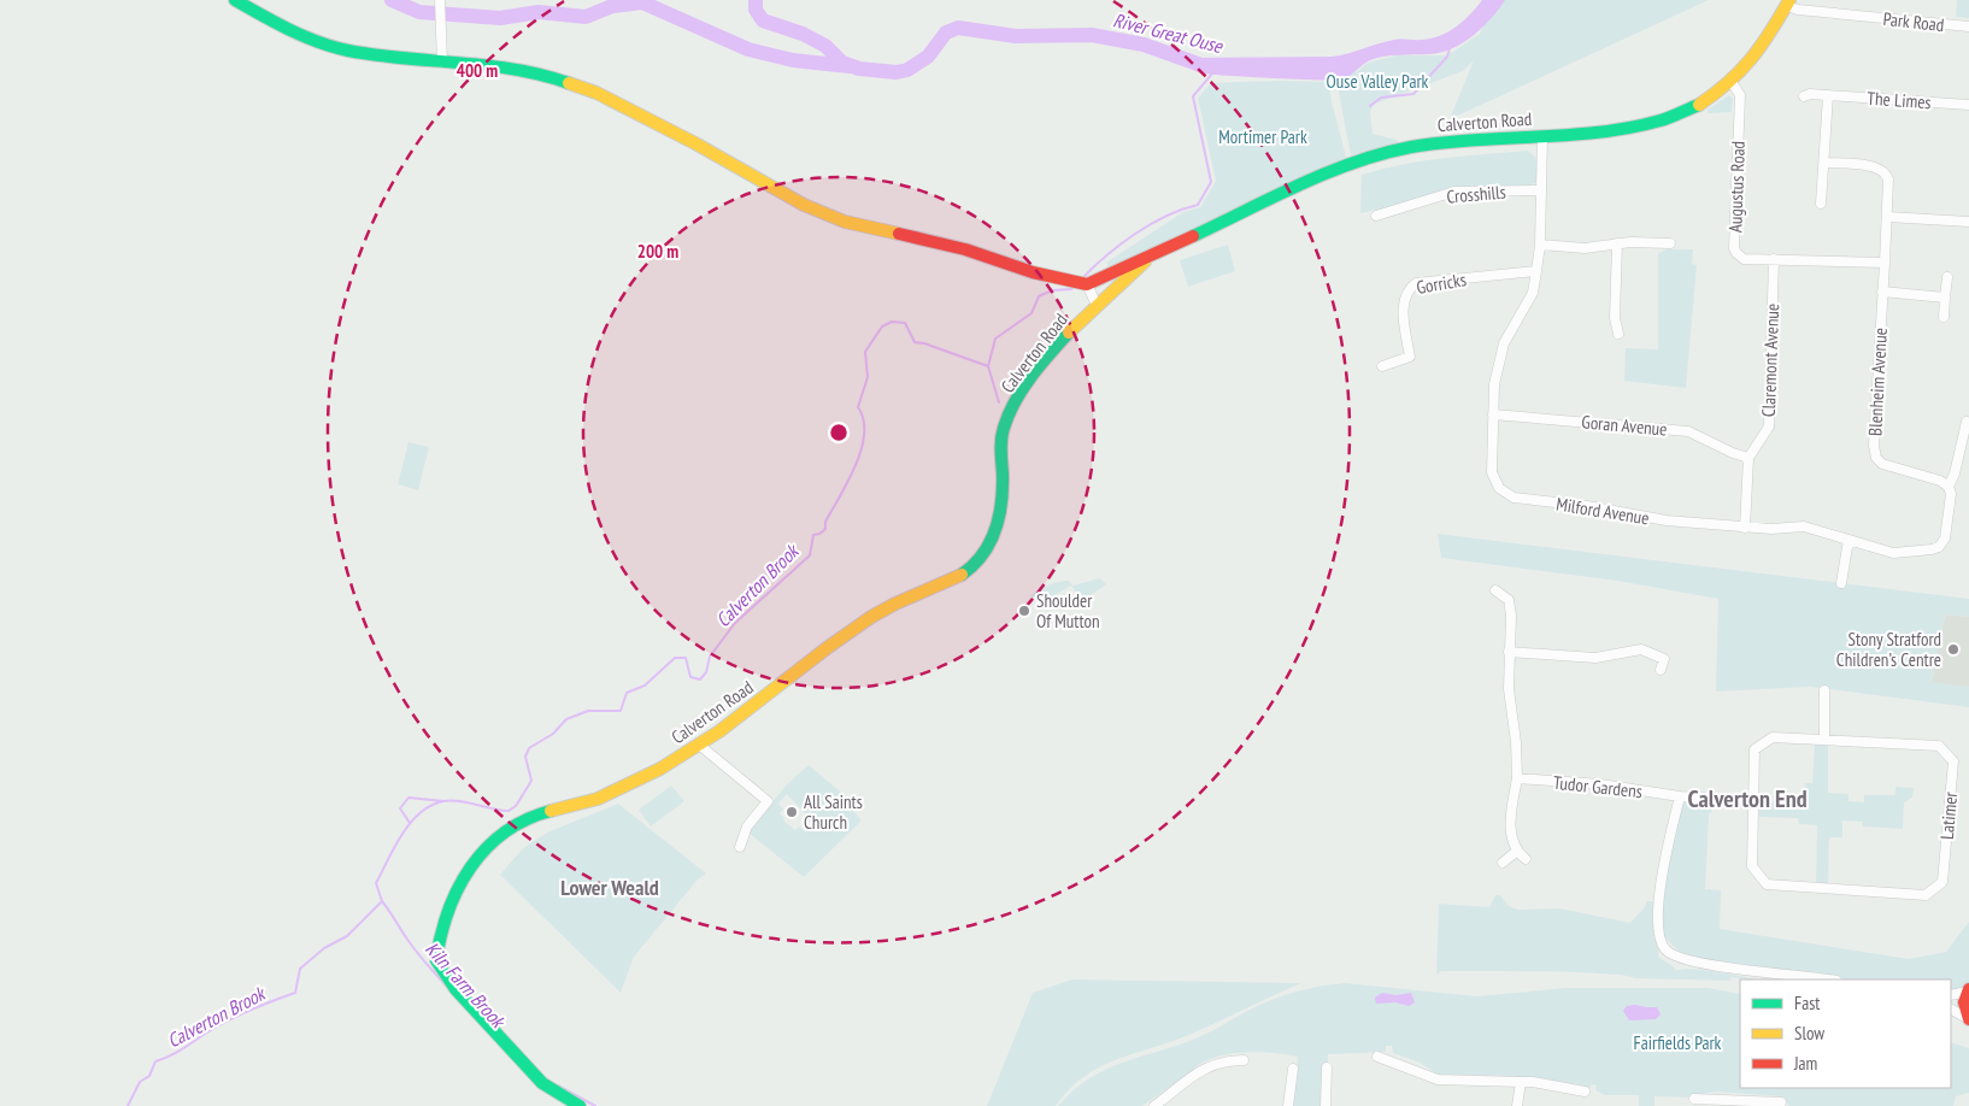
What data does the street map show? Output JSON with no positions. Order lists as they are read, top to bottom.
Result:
{
  "streets": {
    "street": [
      "Park Road",
      "The Limes",
      "Calverton Road",
      "Augustus Road",
      "Crosshills",
      "Gorricks",
      "Claremont Avenue",
      "Blenheim Avenue",
      "Goran Avenue",
      "Milford Avenue",
      "Tudor Gardens",
      "Latimer"
    ]
  },
  "crossings": [
    ["Park Road", "Calverton Road"],
    ["Calverton Road", "Augustus Road"],
    ["Calverton Road", "Milford Avenue"],
    ["Augustus Road", "Claremont Avenue"],
    ["Augustus Road", "Blenheim Avenue"],
    ["Crosshills", "Milford Avenue"],
    ["Gorricks", "Milford Avenue"],
    ["Claremont Avenue", "Goran Avenue"],
    ["Blenheim Avenue", "Milford Avenue"],
    ["Goran Avenue", "Milford Avenue"],
    ["Tudor Gardens", "Latimer"]
  ],
  "districts": ["Calverton End", "Lower Weald"],
  "water": ["River Great Ouse", "Calverton Brook", "Kiln Farm Brook"],
  "parks": ["Ouse Valley Park", "Mortimer Park", "Fairfields Park"],
  "places": ["Shoulder Of Mutton", "Stony Stratford Children’s Centre", "All Saints Church"],
  "legend": ["Fast", "Slow", "Jam"],
  "rings": ["400 m", "200 m"]
}
